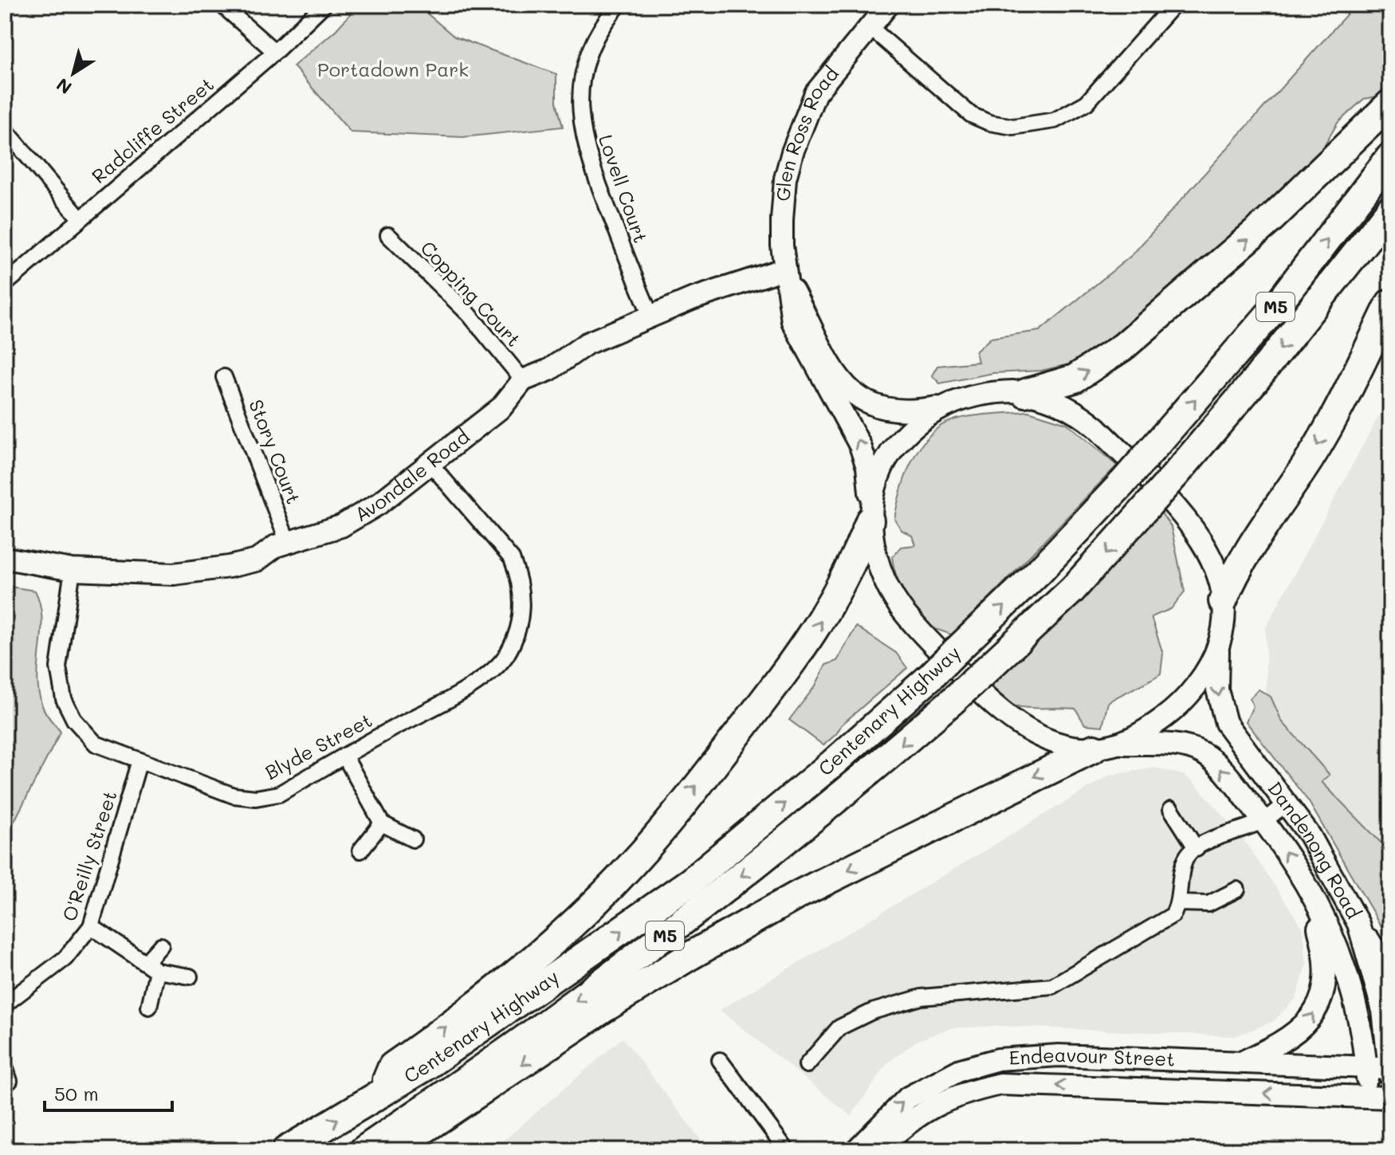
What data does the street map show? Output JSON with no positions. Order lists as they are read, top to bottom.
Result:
{
  "streets": {
    "highway": ["M5", "Centenary Highway"],
    "main road": [
      "Glen Ross Road",
      "Avondale Road",
      "Dandenong Road",
      "Endeavour Street"
    ],
    "street": [
      "Radcliffe Street",
      "Lovell Court",
      "Copping Court",
      "Story Court",
      "Blyde Street",
      "O'Reilly Street"
    ]
  },
  "crossings": [
    ["Glen Ross Road", "Avondale Road"],
    ["Glen Ross Road", "Dandenong Road"],
    ["Lovell Court", "Avondale Road"],
    ["Copping Court", "Avondale Road"],
    ["Story Court", "Avondale Road"],
    ["Avondale Road", "Blyde Street"],
    ["Blyde Street", "O'Reilly Street"],
    ["Dandenong Road", "Endeavour Street"]
  ],
  "parks": ["Portadown Park"],
  "scale_bar": "50 m",
  "north": "bottom left"
}
